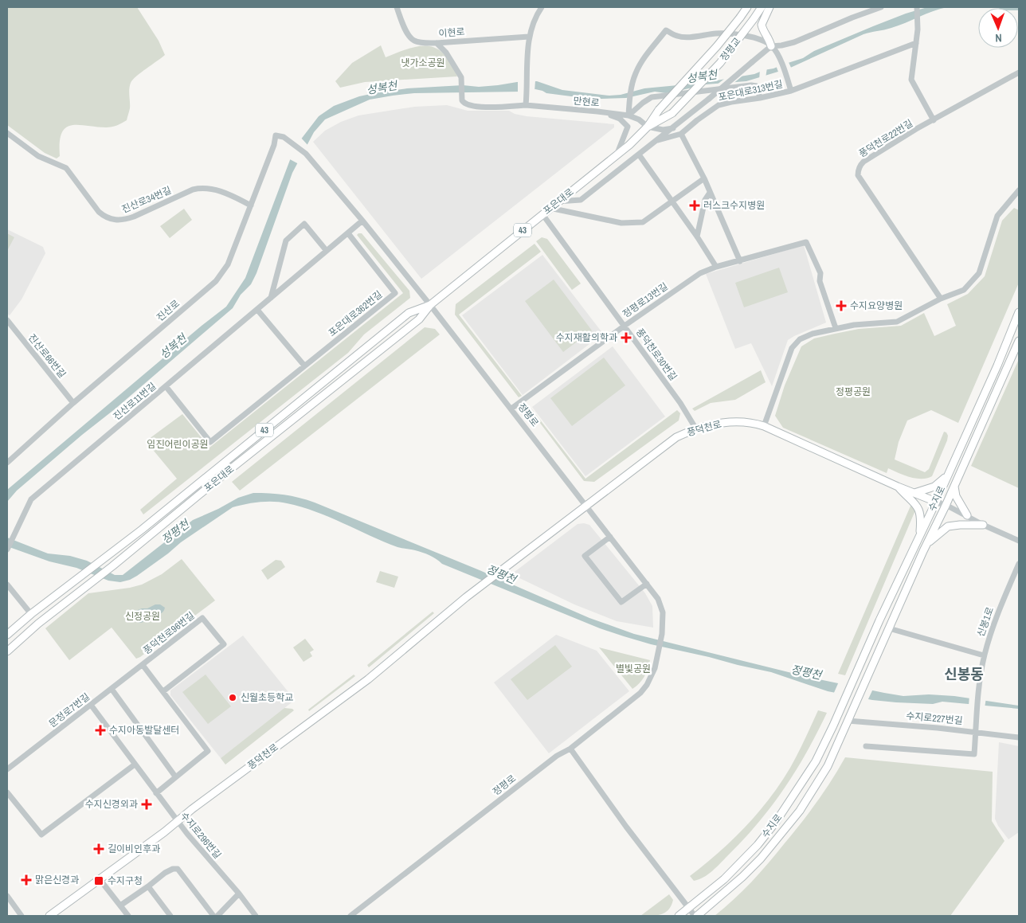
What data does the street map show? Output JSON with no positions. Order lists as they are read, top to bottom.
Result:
{
  "streets": {
    "main road": [
      "정평교",
      "포은대로",
      "43",
      "풍덕천로",
      "수지로"
    ],
    "street": [
      "이현로",
      "포은대로313번길",
      "만현로",
      "풍덕천로22번길",
      "진산로34번길",
      "정평로13번길",
      "진산로",
      "포은대로362번길",
      "풍덕천로30번길",
      "진산로66번길",
      "진산로11번길",
      "정평로",
      "신봉1로",
      "풍덕천로96번길",
      "문정로7번길",
      "수지로227번길",
      "수지로296번길"
    ]
  },
  "crossings": [
    ["이현로", "만현로"],
    ["정평교", "포은대로"],
    ["만현로", "포은대로"],
    ["진산로34번길", "진산로"],
    ["포은대로", "43"],
    ["포은대로", "풍덕천로30번길"],
    ["포은대로", "정평로"],
    ["정평로13번길", "풍덕천로30번길"],
    ["정평로13번길", "정평로"],
    ["진산로", "진산로66번길"],
    ["진산로", "진산로11번길"],
    ["포은대로362번길", "진산로11번길"],
    ["풍덕천로30번길", "풍덕천로"],
    ["정평로", "풍덕천로"],
    ["풍덕천로", "수지로"],
    ["풍덕천로", "수지로296번길"],
    ["수지로", "수지로227번길"],
    ["신봉1로", "수지로227번길"],
    ["풍덕천로96번길", "문정로7번길"],
    ["풍덕천로96번길", "수지로296번길"],
    ["문정로7번길", "수지로296번길"]
  ],
  "districts": ["신봉동"],
  "water": ["성복천", "정평천"],
  "parks": [
    "냇가소공원",
    "정평공원",
    "임진어린이공원",
    "신정공원",
    "별빛공원"
  ],
  "places": {
    "health": [
      "러스크수지병원",
      "수지요양병원",
      "수지재활의학과",
      "수지아동발달센터",
      "수지신경외과",
      "길이비인후과",
      "맑은신경과"
    ],
    "other": ["신월초등학교"],
    "transit": ["수지구청"]
  },
  "north": "bottom"
}
